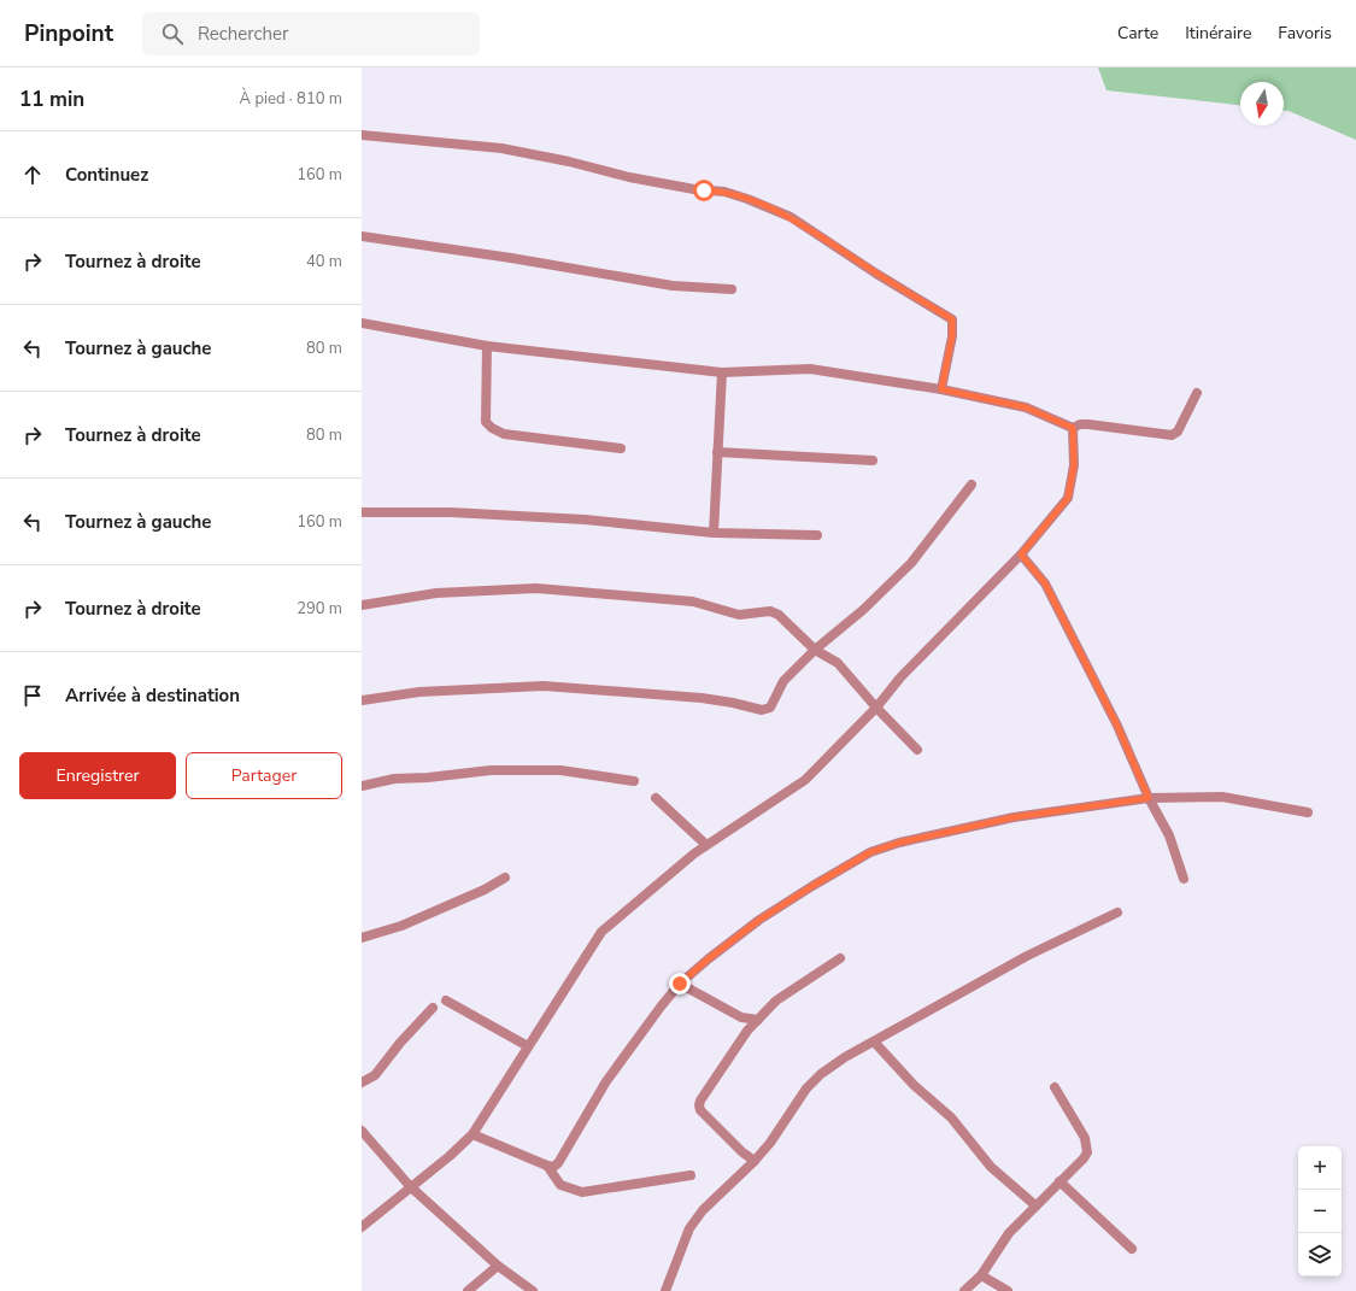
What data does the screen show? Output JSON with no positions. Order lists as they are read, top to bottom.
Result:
{
  "north": "bottom",
  "page": {
    "header": "Pinpoint",
    "search": "Rechercher",
    "nav": ["Carte", "Itinéraire", "Favoris"],
    "heading": ["11 min", "À pied · 810 m"],
    "list": [
      ["Continuez", "160 m"],
      ["Tournez à droite", "40 m"],
      ["Tournez à gauche", "80 m"],
      ["Tournez à droite", "80 m"],
      ["Tournez à gauche", "160 m"],
      ["Tournez à droite", "290 m"],
      "Arrivée à destination"
    ],
    "buttons": ["Enregistrer", "Partager"],
    "map_buttons": ["+", "−"]
  }
}
